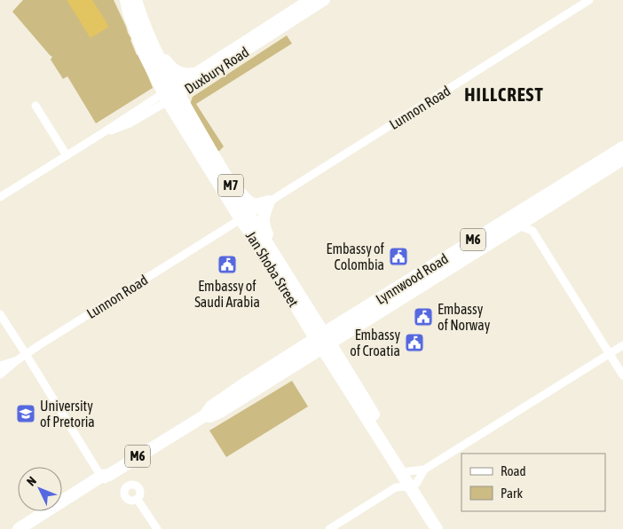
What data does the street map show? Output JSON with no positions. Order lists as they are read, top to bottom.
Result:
{
  "streets": {
    "main road": [
      "Duxbury Road",
      "M7",
      "M6",
      "Jan Shoba Street",
      "Lynnwood Road"
    ],
    "street": ["Lunnon Road"]
  },
  "crossings": [
    ["Duxbury Road", "Jan Shoba Street"],
    ["Lunnon Road", "Jan Shoba Street"],
    ["Jan Shoba Street", "Lynnwood Road"]
  ],
  "districts": ["HILLCREST"],
  "places": {
    "public building": [
      "Embassy of Colombia",
      "Embassy of Saudi Arabia",
      "Embassy of Norway",
      "Embassy of Croatia"
    ],
    "school or university": ["University of Pretoria"]
  },
  "legend": ["Road", "Park"],
  "north": "top left"
}
